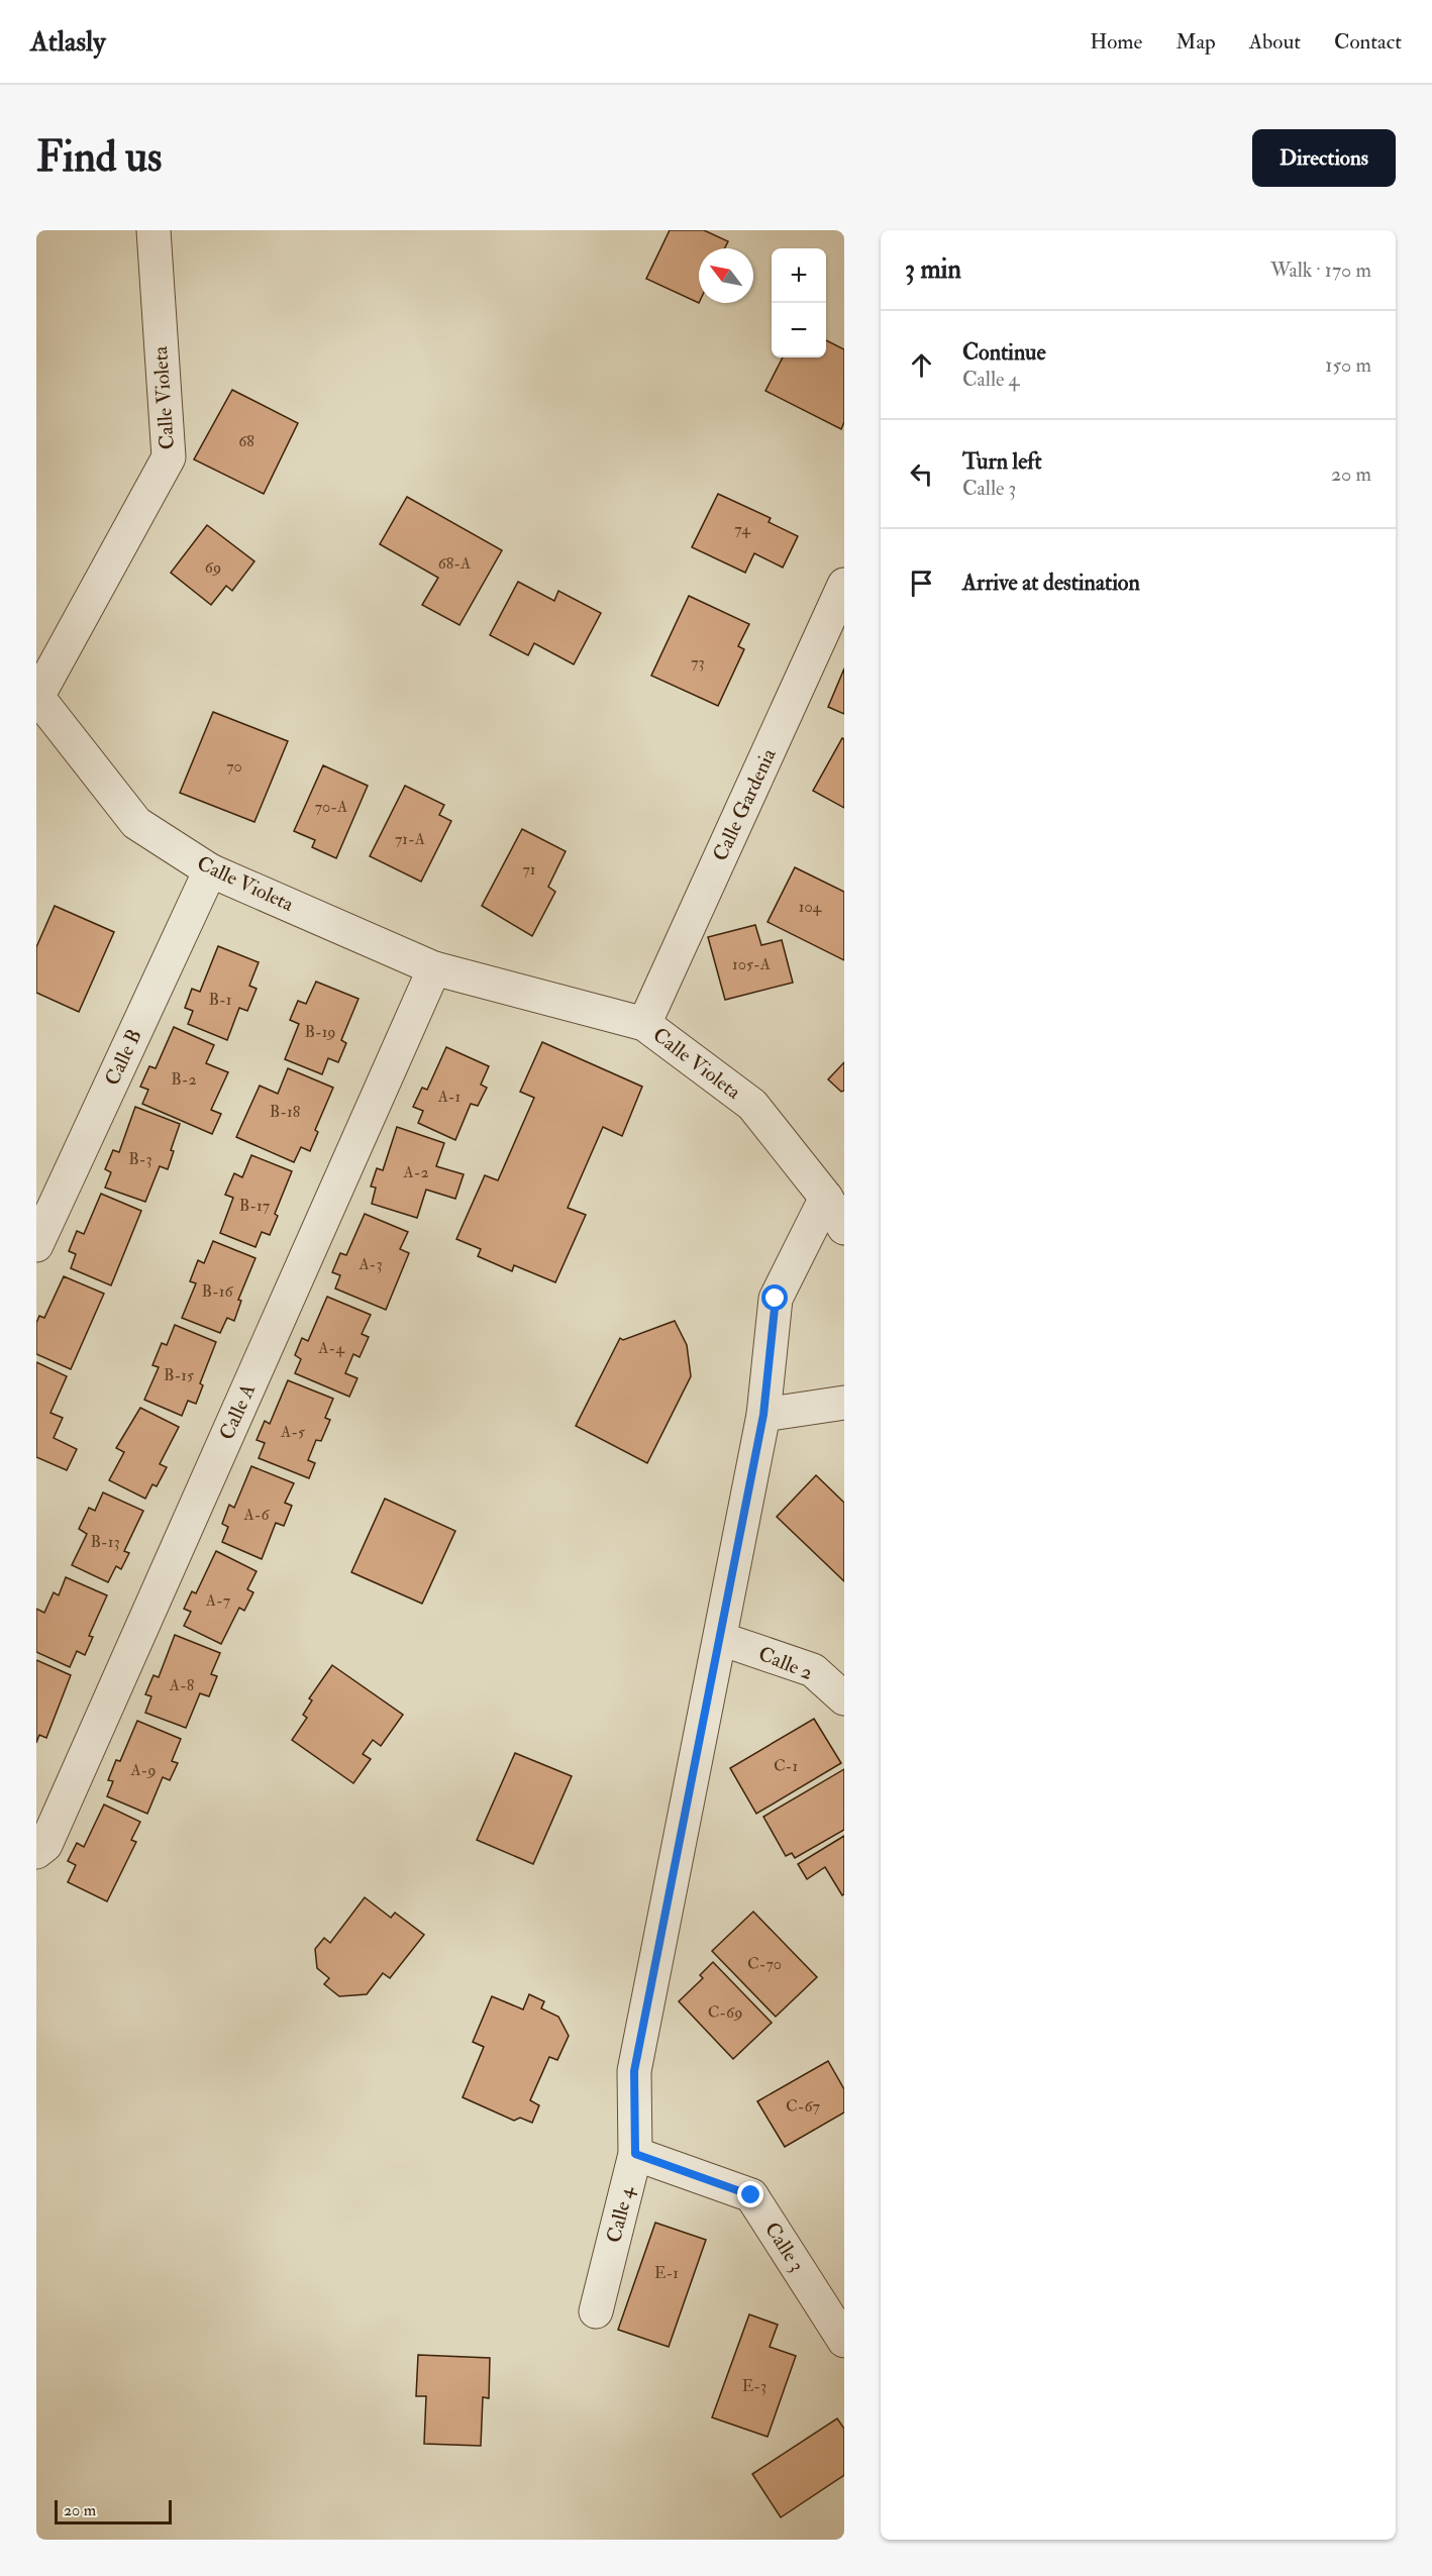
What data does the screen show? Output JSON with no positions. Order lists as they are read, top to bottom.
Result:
{
  "streets": {
    "street": [
      "Calle Violeta",
      "Calle Gardenia",
      "Calle B",
      "Calle A",
      "Calle 2",
      "Calle 4",
      "Calle 3"
    ]
  },
  "crossings": [
    ["Calle Violeta", "Calle Gardenia"],
    ["Calle Violeta", "Calle B"],
    ["Calle Violeta", "Calle A"],
    ["Calle Violeta", "Calle 4"],
    ["Calle 2", "Calle 4"],
    ["Calle 4", "Calle 3"]
  ],
  "house_numbers": [
    "68",
    "74",
    "68-A",
    "69",
    "73",
    "70",
    "70-A",
    "71-A",
    "71",
    "104",
    "105-A",
    "B-1",
    "B-19",
    "B-2",
    "A-1",
    "B-18",
    "B-3",
    "A-2",
    "B-17",
    "A-3",
    "B-16",
    "A-4",
    "B-15",
    "A-5",
    "A-6",
    "B-13",
    "A-7",
    "A-8",
    "C-1",
    "A-9",
    "C-70",
    "C-69",
    "C-67",
    "E-1",
    "E-3"
  ],
  "scale_bar": "20 m",
  "north": "top left",
  "page": {
    "header": "Atlasly",
    "nav": [
      "Home",
      "Map",
      "About",
      "Contact"
    ],
    "buttons": "Directions",
    "title": "Find us",
    "heading": ["3 min", "Walk · 170 m"],
    "map_buttons": ["+", "−"],
    "list": [
      ["Continue", "Calle 4", "150 m"],
      ["Turn left", "Calle 3", "20 m"],
      "Arrive at destination"
    ],
    "scale": "20 m"
  }
}
